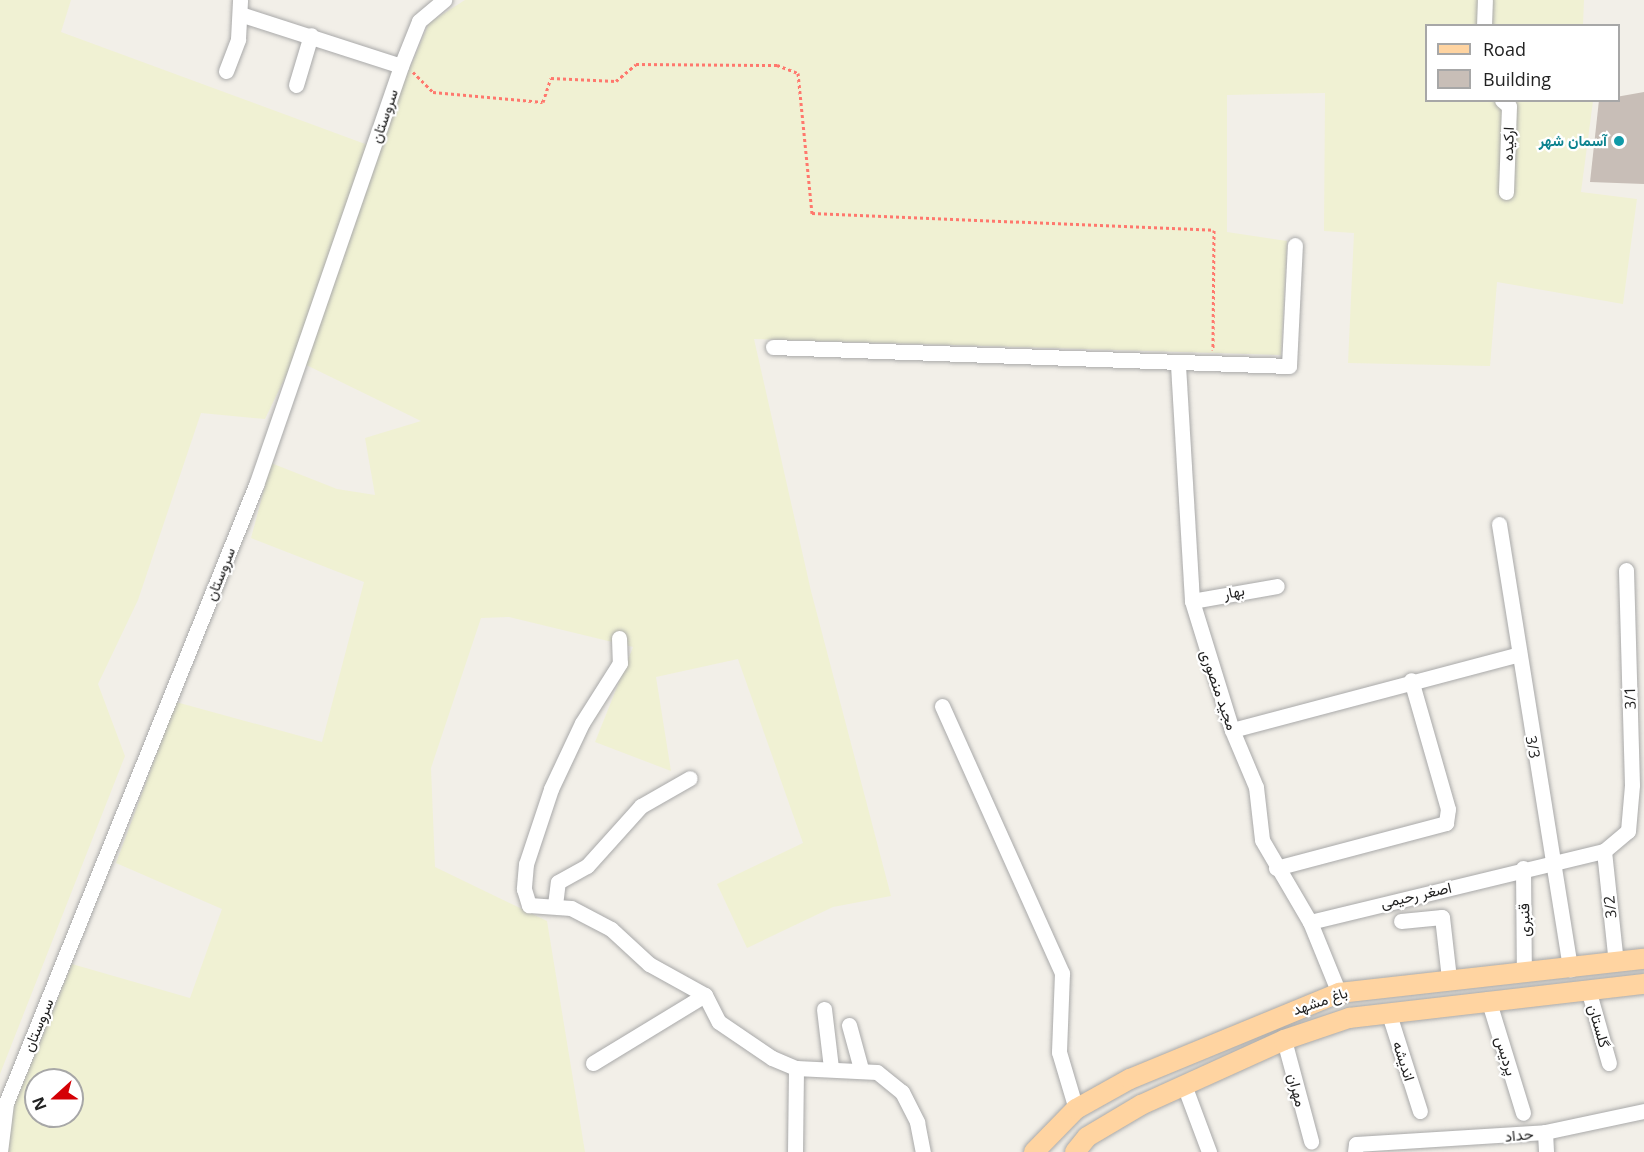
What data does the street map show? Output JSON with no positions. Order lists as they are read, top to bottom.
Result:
{
  "streets": {
    "main road": ["باغ مشهد"],
    "street": [
      "سروستان",
      "ارکیده",
      "بهار",
      "مجید منصوری",
      "3/1",
      "3/3",
      "اصغر رحیمی",
      "3/2",
      "قنبری",
      "گلستان",
      "پردیس",
      "اندیشه",
      "مهران",
      "حداد"
    ]
  },
  "crossings": [
    ["بهار", "مجید منصوری"],
    ["مجید منصوری", "اصغر رحیمی"],
    ["مجید منصوری", "باغ مشهد"],
    ["3/1", "اصغر رحیمی"],
    ["3/1", "3/2"],
    ["3/3", "اصغر رحیمی"],
    ["3/3", "باغ مشهد"],
    ["اصغر رحیمی", "3/2"],
    ["اصغر رحیمی", "قنبری"],
    ["3/2", "باغ مشهد"],
    ["قنبری", "باغ مشهد"],
    ["باغ مشهد", "گلستان"],
    ["باغ مشهد", "پردیس"],
    ["باغ مشهد", "اندیشه"],
    ["باغ مشهد", "مهران"]
  ],
  "places": ["آسمان شهر"],
  "legend": ["Road", "Building"],
  "north": "left"
}
